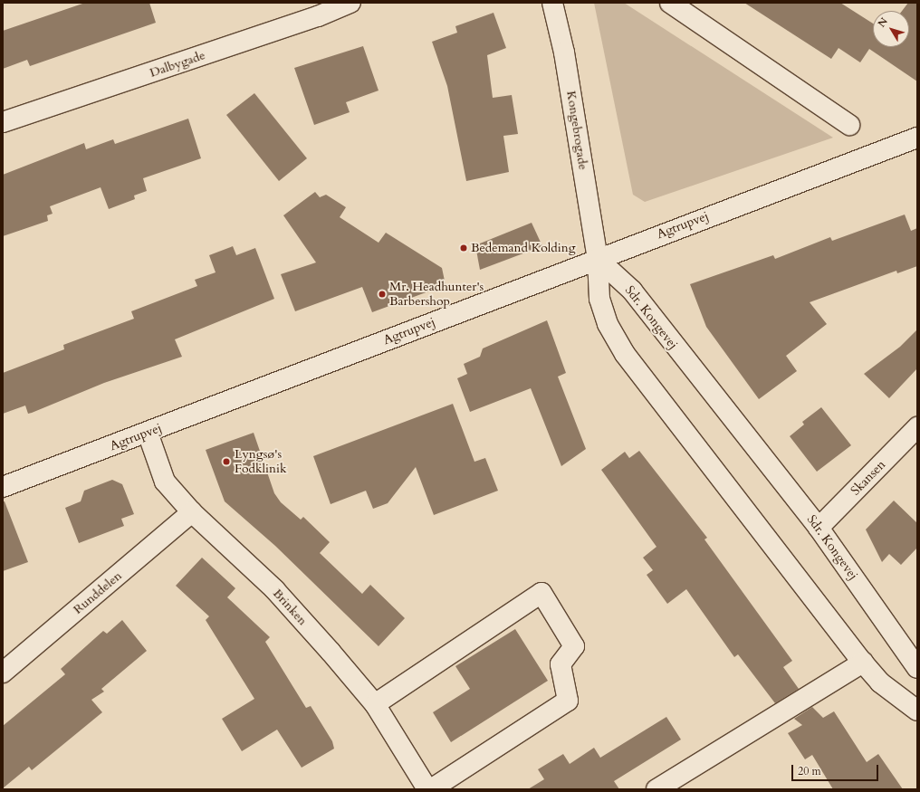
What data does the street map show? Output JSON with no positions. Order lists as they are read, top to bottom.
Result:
{
  "streets": {
    "street": [
      "Dalbygade",
      "Kongebrogade",
      "Agtrupvej",
      "Sdr. Kongevej",
      "Skansen",
      "Runddelen",
      "Brinken"
    ]
  },
  "crossings": [
    ["Kongebrogade", "Agtrupvej"],
    ["Kongebrogade", "Sdr. Kongevej"],
    ["Agtrupvej", "Sdr. Kongevej"],
    ["Agtrupvej", "Brinken"],
    ["Sdr. Kongevej", "Skansen"],
    ["Runddelen", "Brinken"]
  ],
  "places": ["Bedemand Kolding", "Mr. Headhunter's Barbershop", "Lyngsø's Fodklinik"],
  "scale_bar": "20 m",
  "north": "top left"
}
